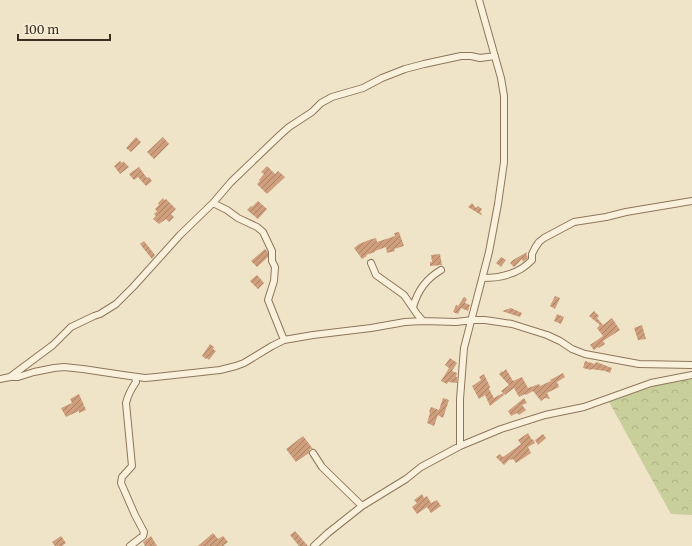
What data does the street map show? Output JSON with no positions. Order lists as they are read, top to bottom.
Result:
{
  "scale_bar": "100 m"
}
